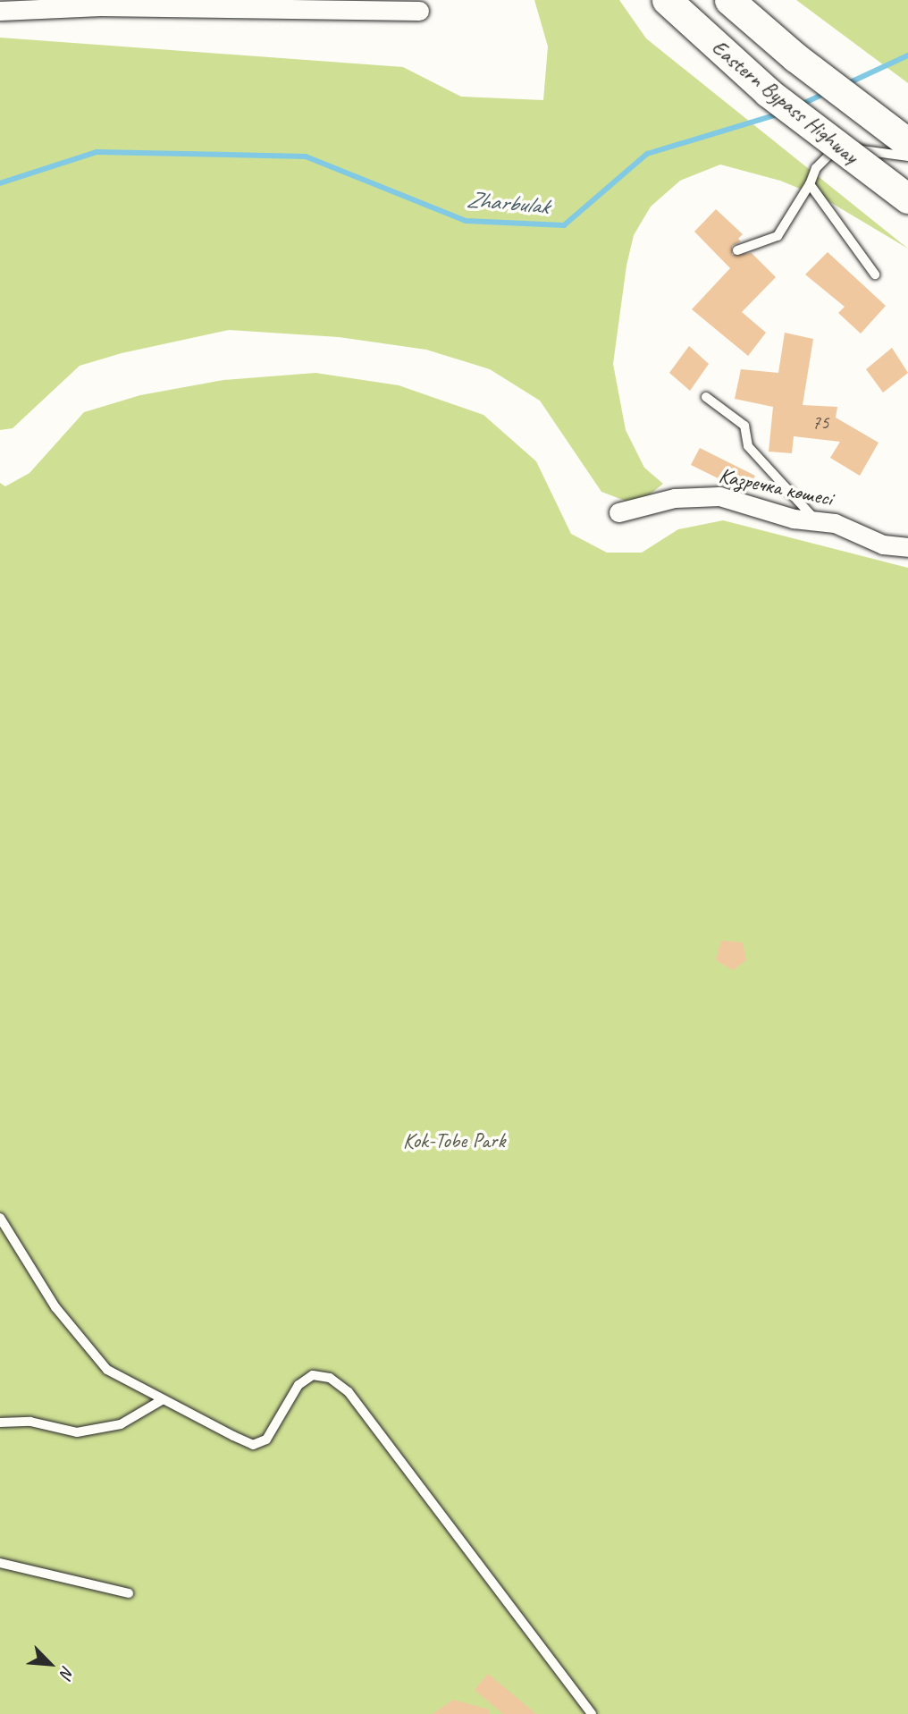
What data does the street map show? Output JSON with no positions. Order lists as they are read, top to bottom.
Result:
{
  "streets": {
    "main road": ["Eastern Bypass Highway"],
    "street": ["Казречка көшесі"]
  },
  "water": ["Zharbulak"],
  "parks": ["Kok-Tobe Park"],
  "house_numbers": ["75"],
  "north": "bottom right"
}
